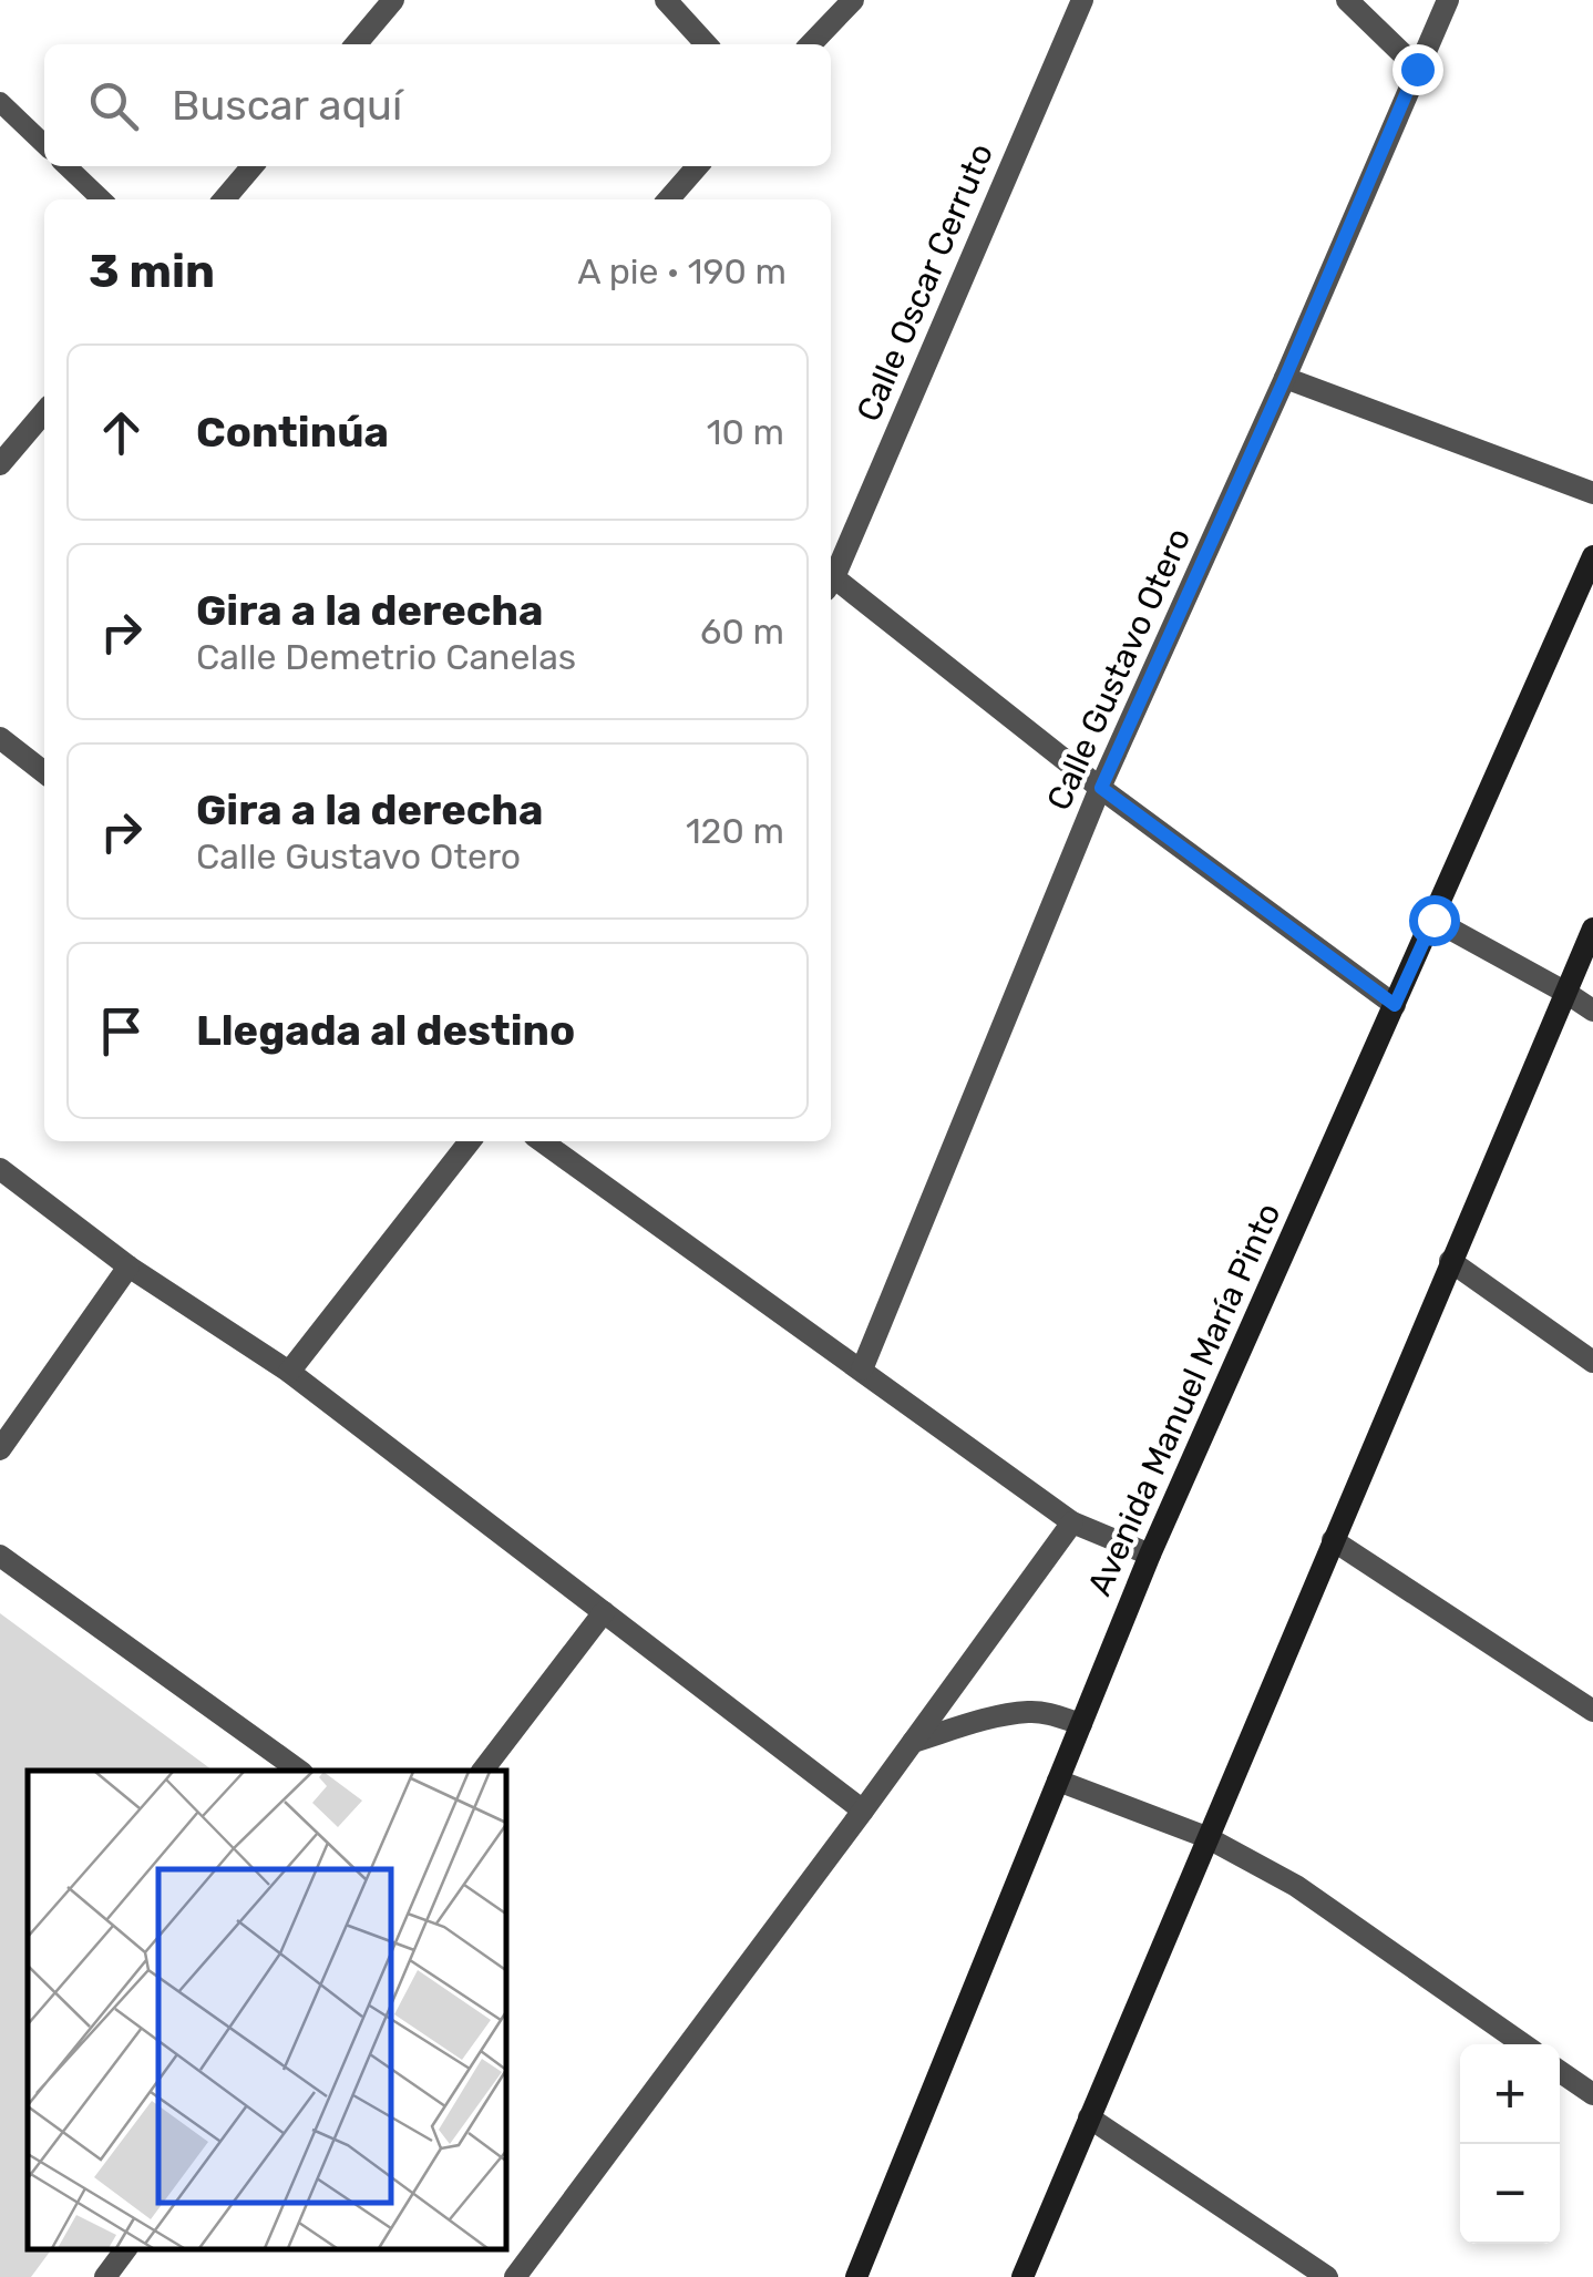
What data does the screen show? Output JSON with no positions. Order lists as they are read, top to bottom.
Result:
{
  "streets": {
    "street": ["Calle Oscar Cerruto", "Calle Gustavo Otero", "Avenida Manuel María Pinto"]
  },
  "page": {
    "search": "Buscar aquí",
    "heading": ["3 min", "A pie · 190 m"],
    "list": [
      ["Continúa", "10 m"],
      ["Gira a la derecha", "Calle Demetrio Canelas", "60 m"],
      ["Gira a la derecha", "Calle Gustavo Otero", "120 m"],
      "Llegada al destino"
    ],
    "map_buttons": ["+", "−"]
  }
}
